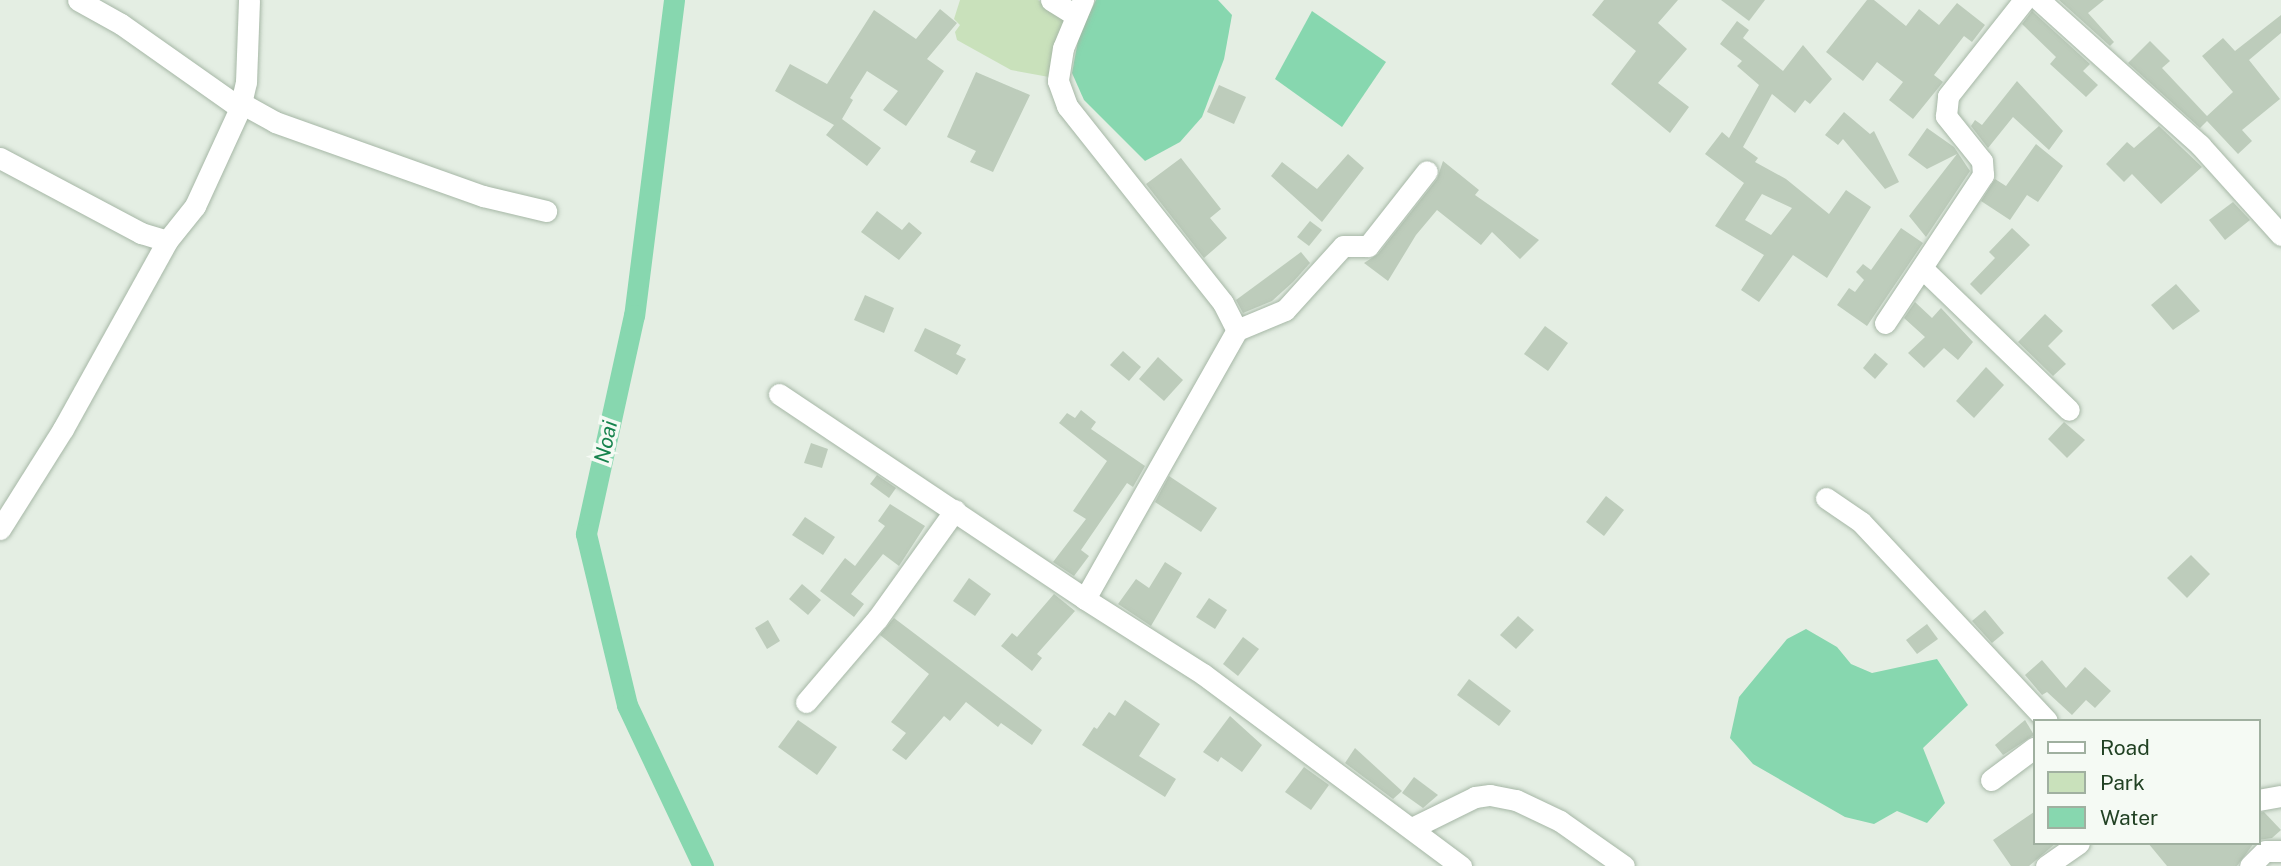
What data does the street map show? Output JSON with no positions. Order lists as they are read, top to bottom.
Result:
{
  "water": ["Noai"],
  "legend": ["Road", "Park", "Water"]
}
